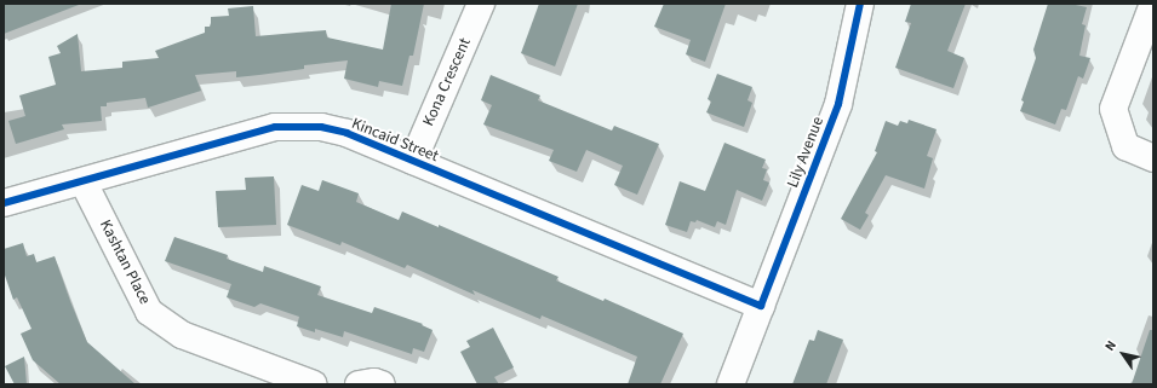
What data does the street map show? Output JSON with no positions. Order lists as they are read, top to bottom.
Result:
{
  "streets": {
    "street": [
      "Kona Crescent",
      "Kincaid Street",
      "Lily Avenue",
      "Kashtan Place"
    ]
  },
  "crossings": [
    ["Kona Crescent", "Kincaid Street"],
    ["Kincaid Street", "Lily Avenue"],
    ["Kincaid Street", "Kashtan Place"]
  ],
  "north": "top left"
}
